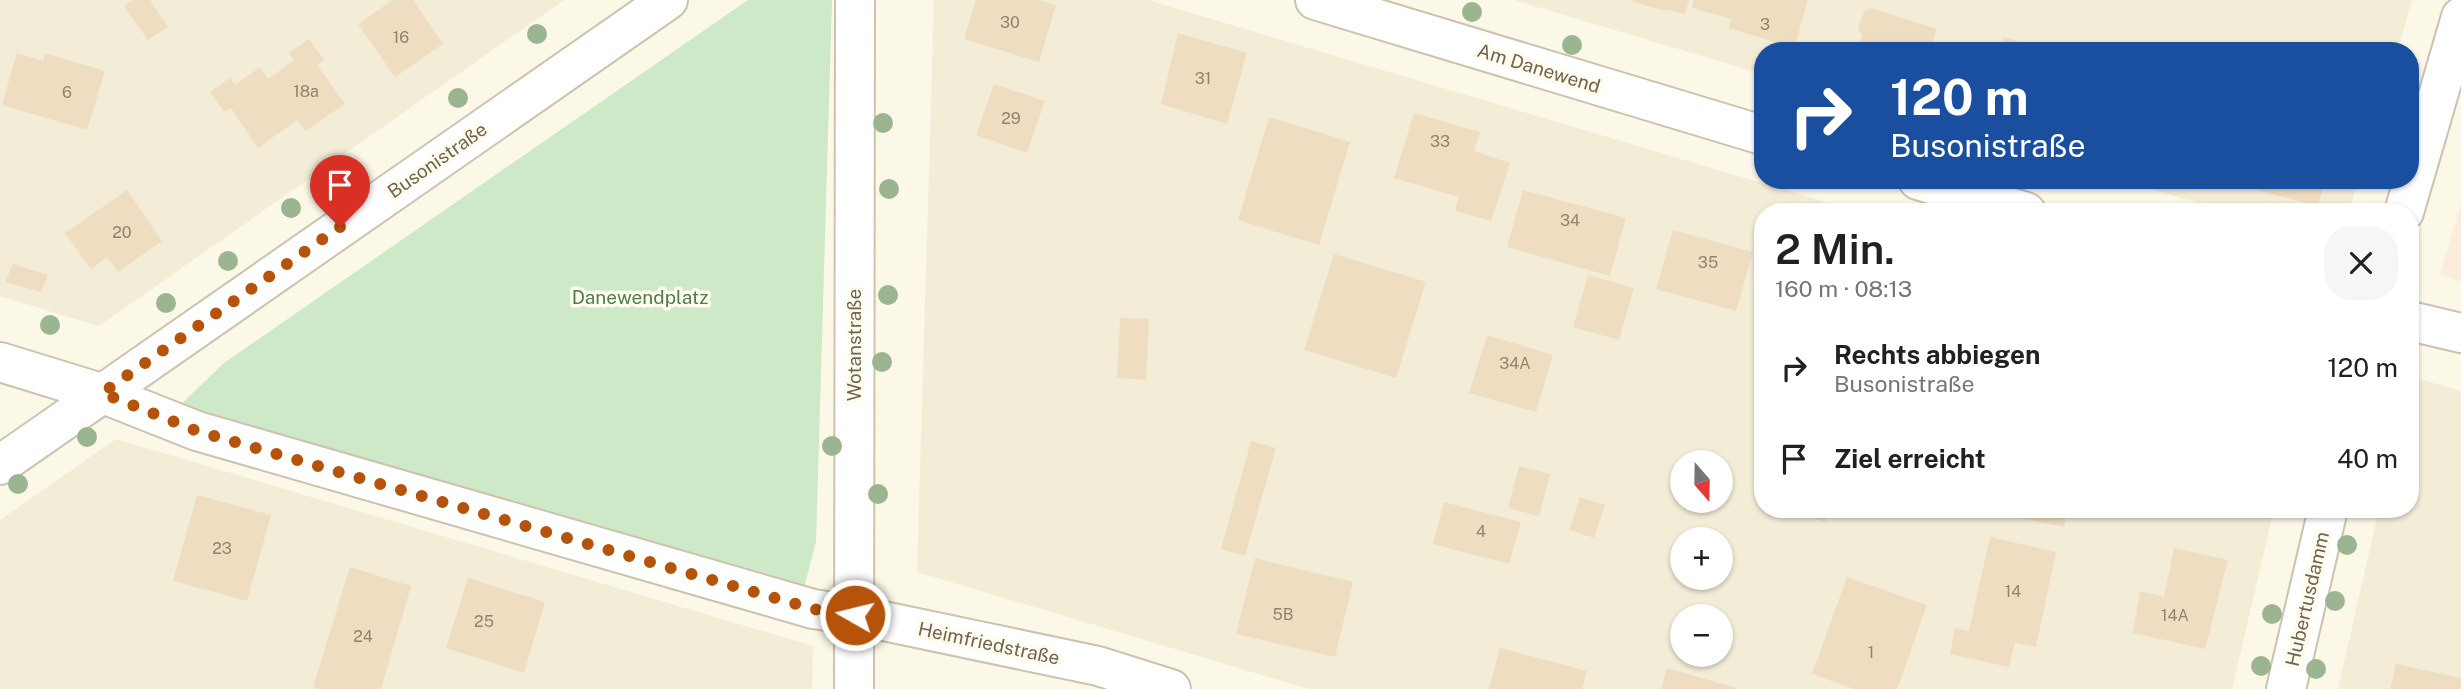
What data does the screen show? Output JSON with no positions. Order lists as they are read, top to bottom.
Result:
{
  "streets": {
    "street": [
      "Am Danewend",
      "Busonistraße",
      "Wotanstraße",
      "Hubertusdamm",
      "Heimfriedstraße"
    ]
  },
  "crossings": [
    ["Busonistraße", "Heimfriedstraße"],
    ["Wotanstraße", "Heimfriedstraße"]
  ],
  "parks": ["Danewendplatz"],
  "house_numbers": [
    "30",
    "3",
    "16",
    "31",
    "18a",
    "6",
    "29",
    "33",
    "34",
    "20",
    "35",
    "34A",
    "4",
    "23",
    "14",
    "5B",
    "14A",
    "25",
    "24",
    "1"
  ],
  "north": "bottom",
  "page": {
    "turn": ["120 m", "Busonistraße"],
    "heading": ["2 Min.", "160 m · 08:13"],
    "list": [
      {
        "name": "Rechts abbiegen",
        "note": "Busonistraße",
        "value": "120 m"
      },
      {
        "name": "Ziel erreicht",
        "value": "40 m"
      }
    ],
    "map_buttons": ["+", "−"]
  }
}
